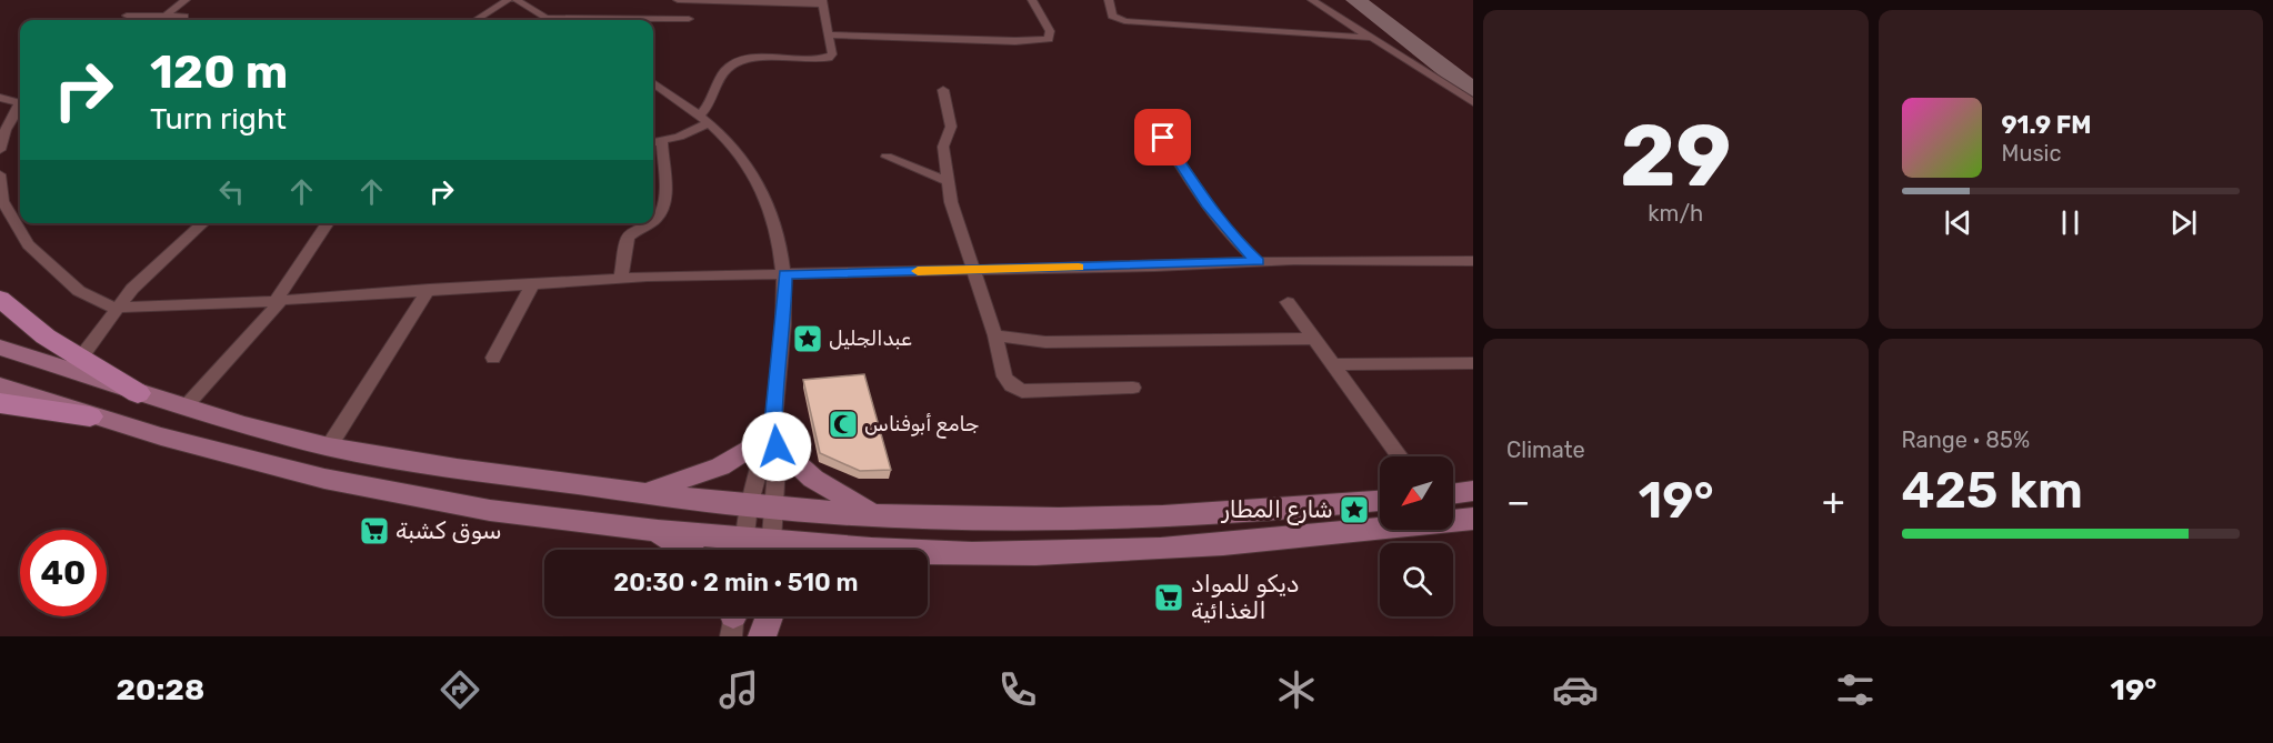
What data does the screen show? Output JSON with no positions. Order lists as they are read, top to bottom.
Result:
{
  "places": {
    "place": ["عبدالجليل", "شارع المطار"],
    "mosque": ["جامع أبوفناس"],
    "supermarket": ["سوق كشبة", "ديكو للمواد الغذائية"]
  },
  "north": "bottom left",
  "page": {
    "tile": [
      ["29", "km/h"],
      "Climate",
      ["Range · 85%", "425 km"]
    ],
    "turn": ["120 m", "Turn right"],
    "song": ["91.9 FM", "Music"],
    "heat": ["−", "19°", "+"],
    "limit": "40",
    "trip": "20:30 · 2 min · 510 m",
    "tabs": ["20:28", "19°"]
  }
}
